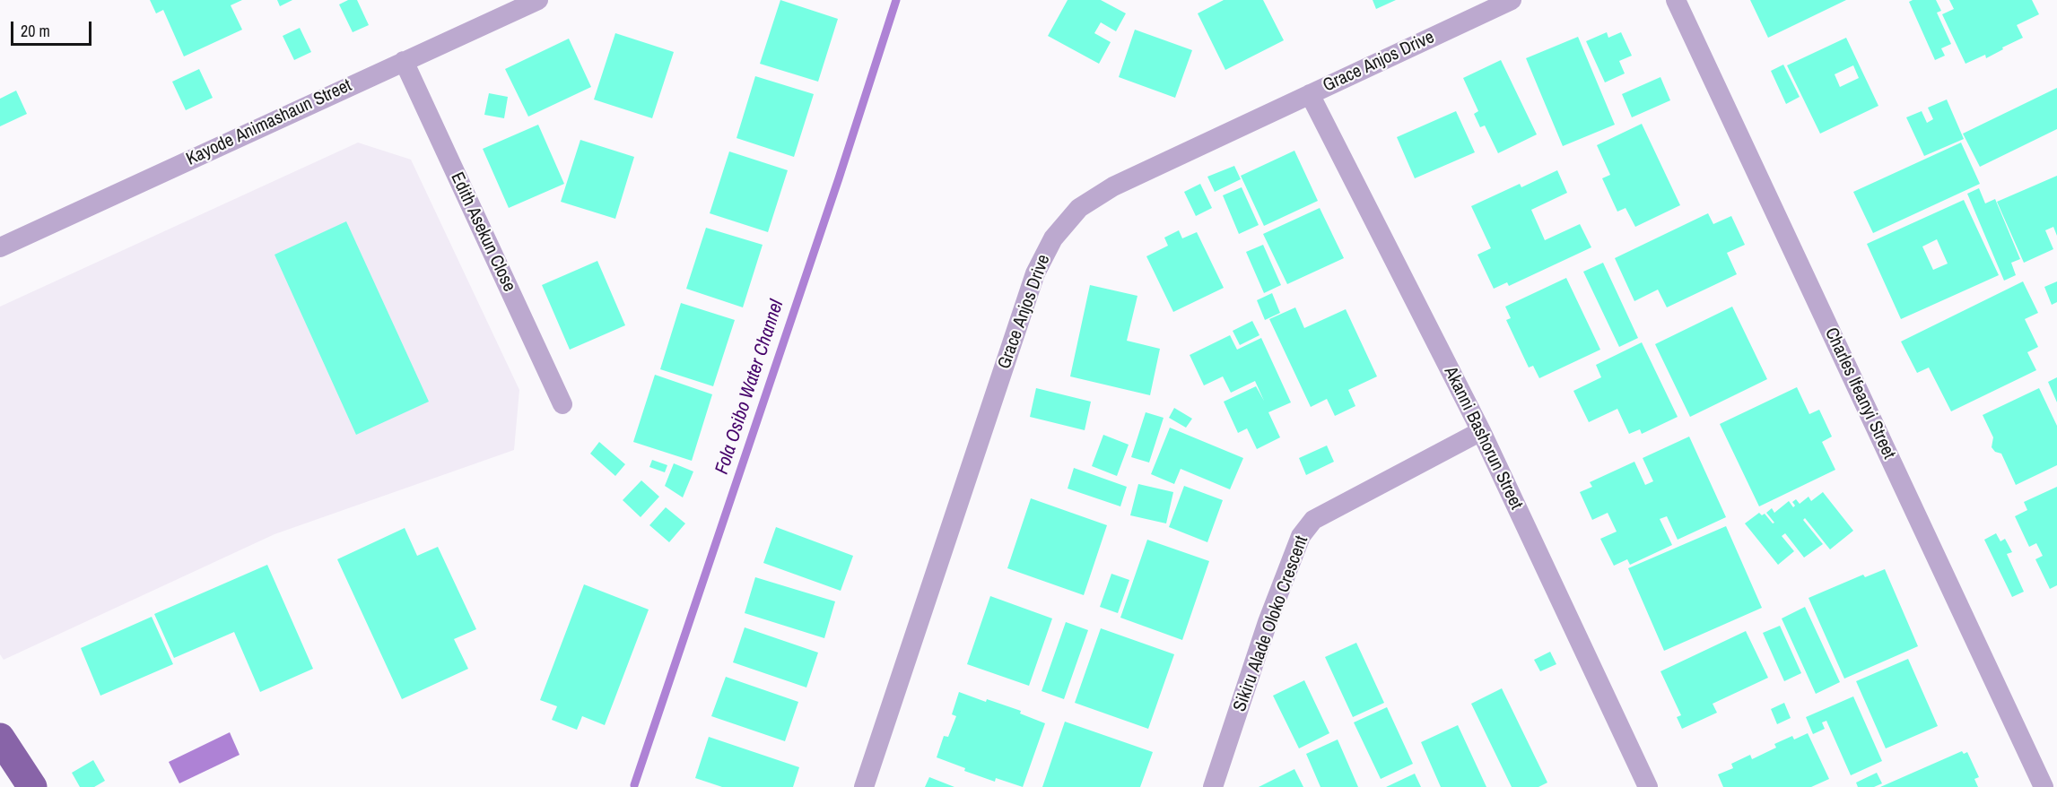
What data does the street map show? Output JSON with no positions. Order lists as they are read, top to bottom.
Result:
{
  "streets": {
    "street": [
      "Grace Anjos Drive",
      "Kayode Animashaun Street",
      "Edith Asekun Close",
      "Charles Ifeanyi Street",
      "Akanni Bashorun Street",
      "Sikiru Alade Oloko Crescent"
    ]
  },
  "crossings": [
    ["Grace Anjos Drive", "Akanni Bashorun Street"],
    ["Kayode Animashaun Street", "Edith Asekun Close"],
    ["Akanni Bashorun Street", "Sikiru Alade Oloko Crescent"]
  ],
  "water": ["Fola Osibo Water Channel"],
  "scale_bar": "20 m"
}
